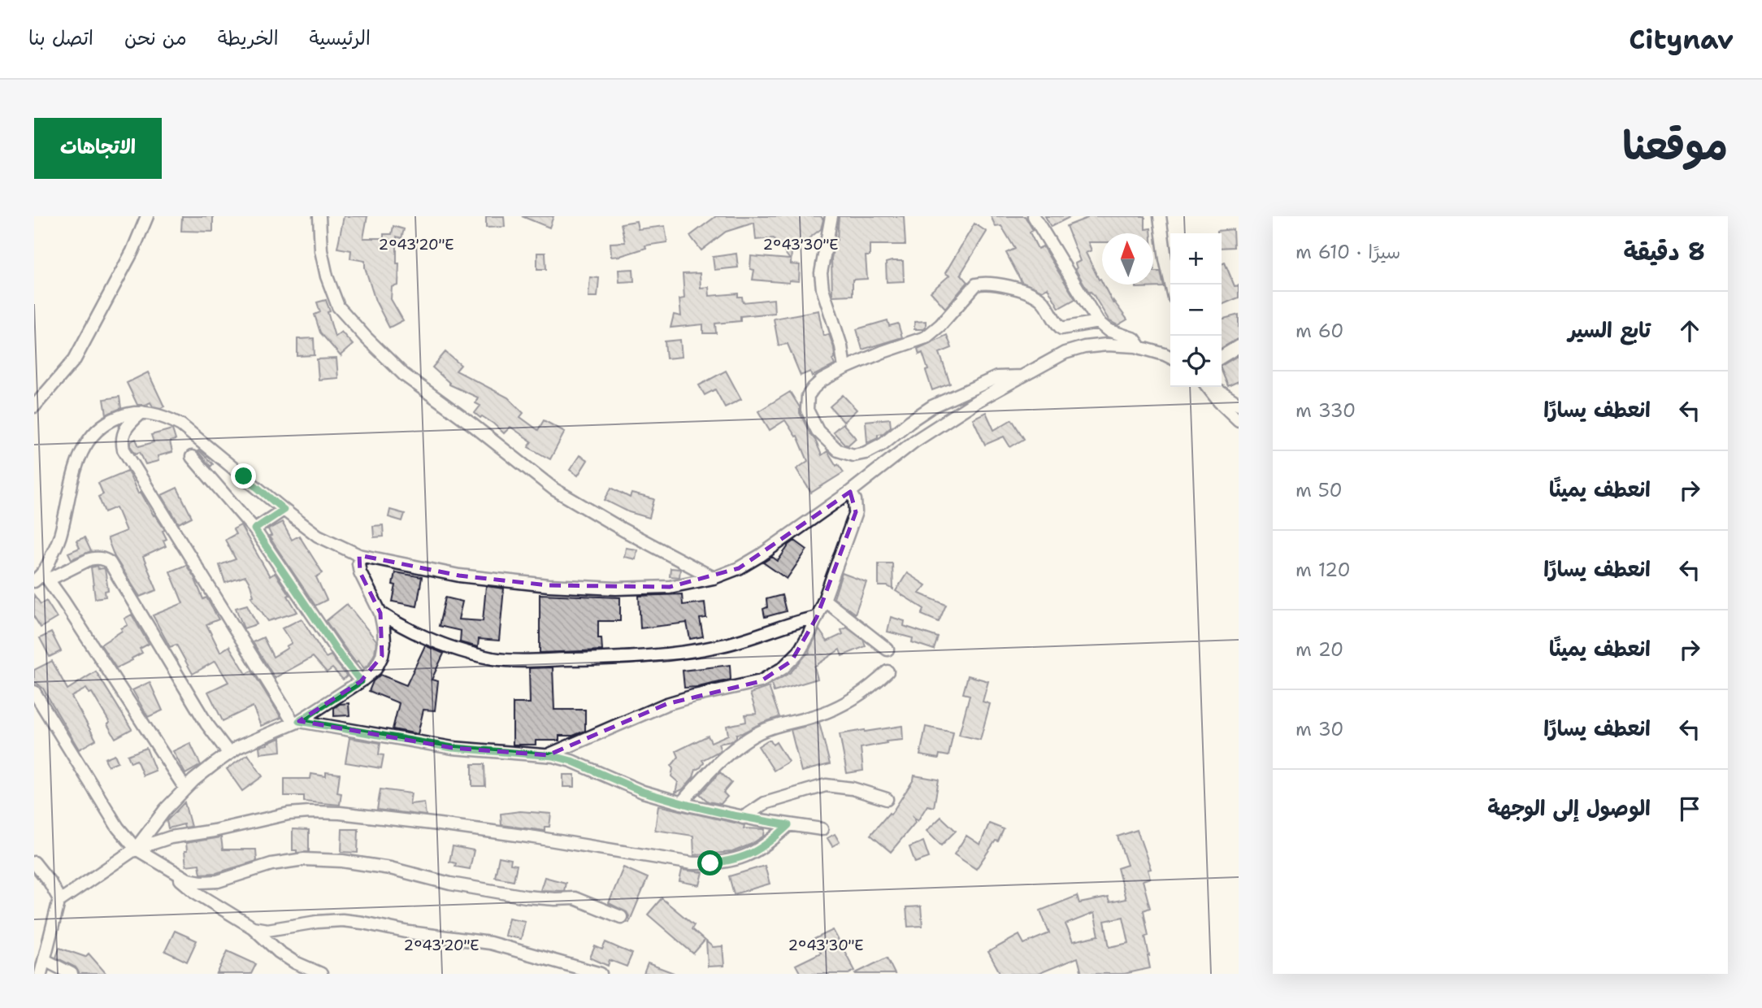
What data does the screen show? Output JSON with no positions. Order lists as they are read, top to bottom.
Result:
{
  "north": "top",
  "page": {
    "header": "Citynav",
    "nav": [
      "الرئيسية",
      "الخريطة",
      "من نحن",
      "اتصل بنا"
    ],
    "title": "موقعنا",
    "buttons": "الاتجاهات",
    "heading": ["8 دقيقة", "سيرًا · 610 m"],
    "map_buttons": ["+", "−"],
    "list": [
      ["تابع السير", "60 m"],
      ["انعطف يسارًا", "330 m"],
      ["انعطف يمينًا", "50 m"],
      ["انعطف يسارًا", "120 m"],
      ["انعطف يمينًا", "20 m"],
      ["انعطف يسارًا", "30 m"],
      "الوصول إلى الوجهة"
    ]
  },
  "coordinates": ["2°43'20\"E", "2°43'30\"E"]
}
